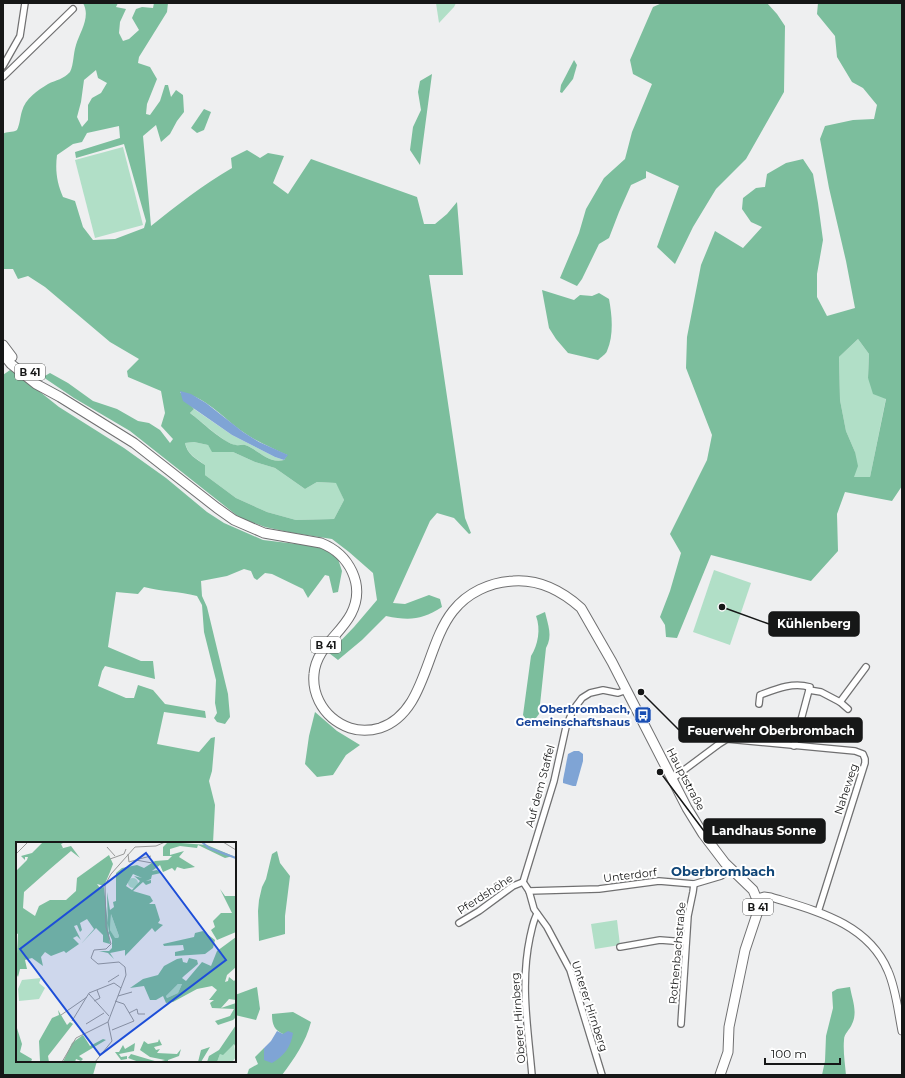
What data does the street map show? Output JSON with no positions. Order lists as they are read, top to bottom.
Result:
{
  "streets": {
    "main road": ["B 41", "Hauptstraße"],
    "street": [
      "Auf dem Staffel",
      "Naheweg",
      "Unterdorf",
      "Pferdshöhe",
      "Rothenbachstraße",
      "Unterer Hirnberg",
      "Oberer Hirnberg"
    ]
  },
  "crossings": [
    ["B 41", "Hauptstraße"],
    ["Hauptstraße", "Auf dem Staffel"],
    ["Hauptstraße", "Naheweg"],
    ["Hauptstraße", "Unterdorf"],
    ["Auf dem Staffel", "Pferdshöhe"],
    ["Auf dem Staffel", "Unterer Hirnberg"],
    ["Unterdorf", "Rothenbachstraße"],
    ["Unterdorf", "Unterer Hirnberg"],
    ["Pferdshöhe", "Unterer Hirnberg"],
    ["Unterer Hirnberg", "Oberer Hirnberg"]
  ],
  "districts": ["Oberbrombach"],
  "places": {
    "other": ["Kühlenberg", "Feuerwehr Oberbrombach", "Landhaus Sonne"],
    "bus stop": ["Oberbrombach, Gemeinschaftshaus"]
  },
  "scale_bar": "100 m"
}
